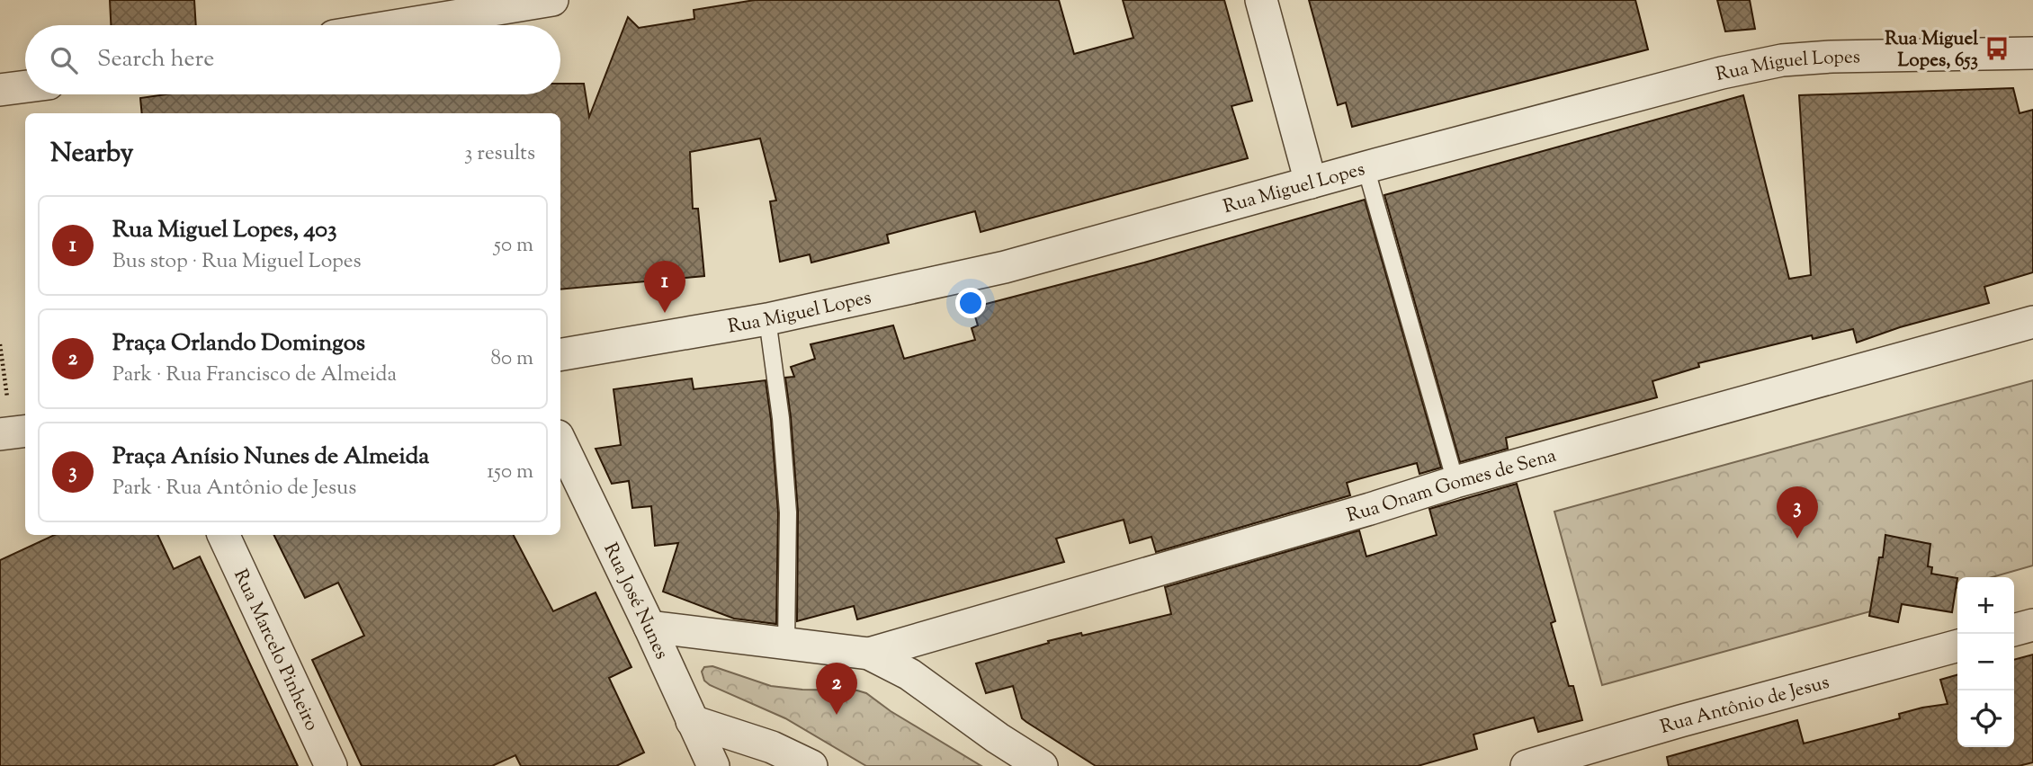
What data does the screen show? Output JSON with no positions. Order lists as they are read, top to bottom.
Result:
{
  "streets": {
    "street": [
      "Rua Miguel Lopes",
      "Rua Onam Gomes de Sena",
      "Rua José Nunes",
      "Rua Marcelo Pinheiro",
      "Rua Antônio de Jesus"
    ]
  },
  "places": {
    "bus stop": ["Rua Miguel Lopes, 653"]
  },
  "page": {
    "search": "Search here",
    "heading": ["Nearby", "3 results"],
    "list": [
      {
        "mark": "1",
        "name": "Rua Miguel Lopes, 403",
        "note": "Bus stop · Rua Miguel Lopes",
        "value": "50 m"
      },
      {
        "mark": "2",
        "name": "Praça Orlando Domingos",
        "note": "Park · Rua Francisco de Almeida",
        "value": "80 m"
      },
      {
        "mark": "3",
        "name": "Praça Anísio Nunes de Almeida",
        "note": "Park · Rua Antônio de Jesus",
        "value": "150 m"
      }
    ],
    "pins": ["1", "3", "2"],
    "map_buttons": ["+", "−"]
  }
}
